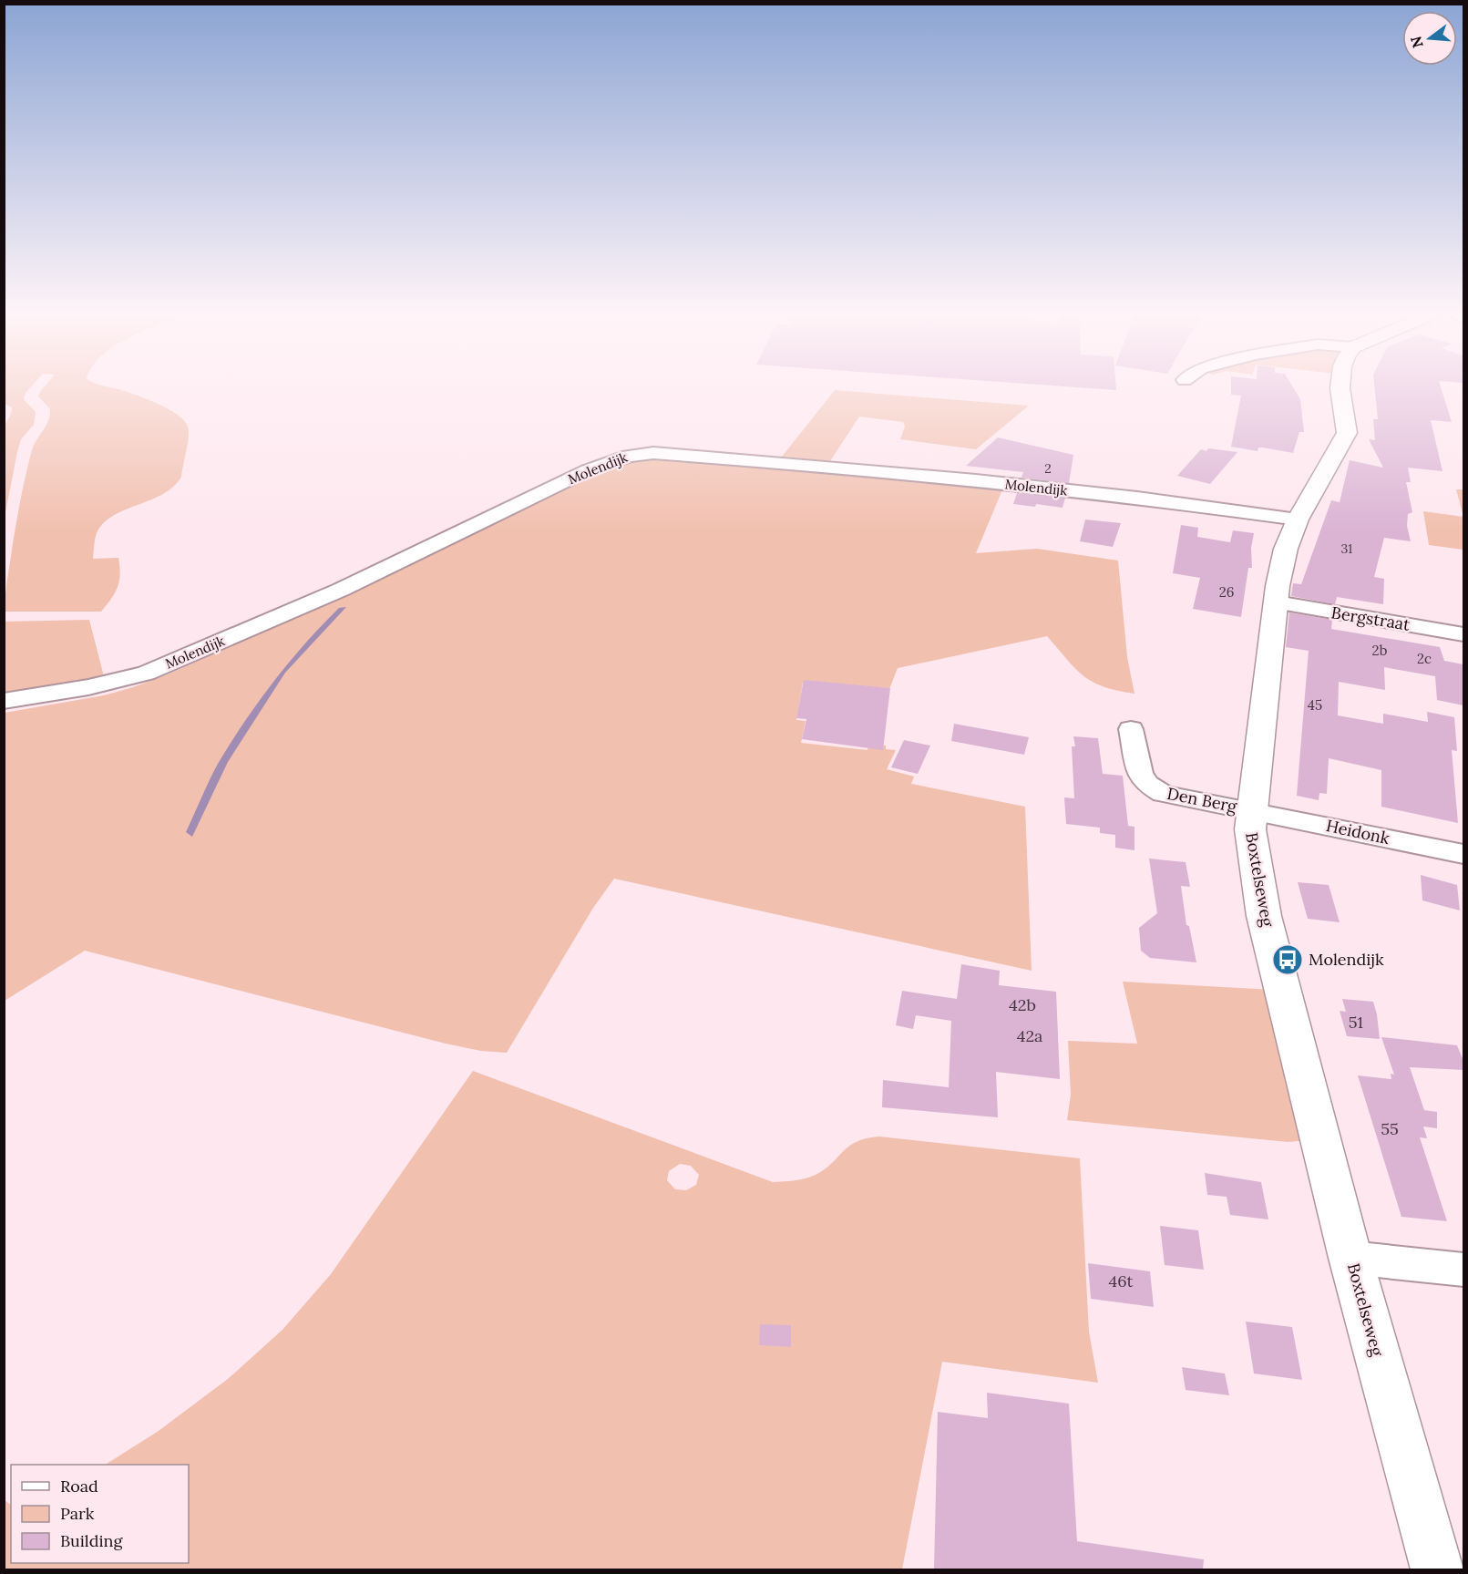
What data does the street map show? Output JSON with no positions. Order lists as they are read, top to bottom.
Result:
{
  "streets": {
    "street": [
      "Molendijk",
      "Bergstraat",
      "Den Berg",
      "Heidonk",
      "Boxtelseweg"
    ]
  },
  "crossings": [
    ["Molendijk", "Boxtelseweg"],
    ["Bergstraat", "Boxtelseweg"],
    ["Den Berg", "Heidonk"],
    ["Den Berg", "Boxtelseweg"],
    ["Heidonk", "Boxtelseweg"]
  ],
  "places": {
    "bus stop": ["Molendijk"]
  },
  "house_numbers": [
    "2",
    "31",
    "26",
    "2b",
    "2c",
    "45",
    "42b",
    "51",
    "42a",
    "55",
    "46t"
  ],
  "legend": ["Road", "Park", "Building"],
  "north": "left"
}
